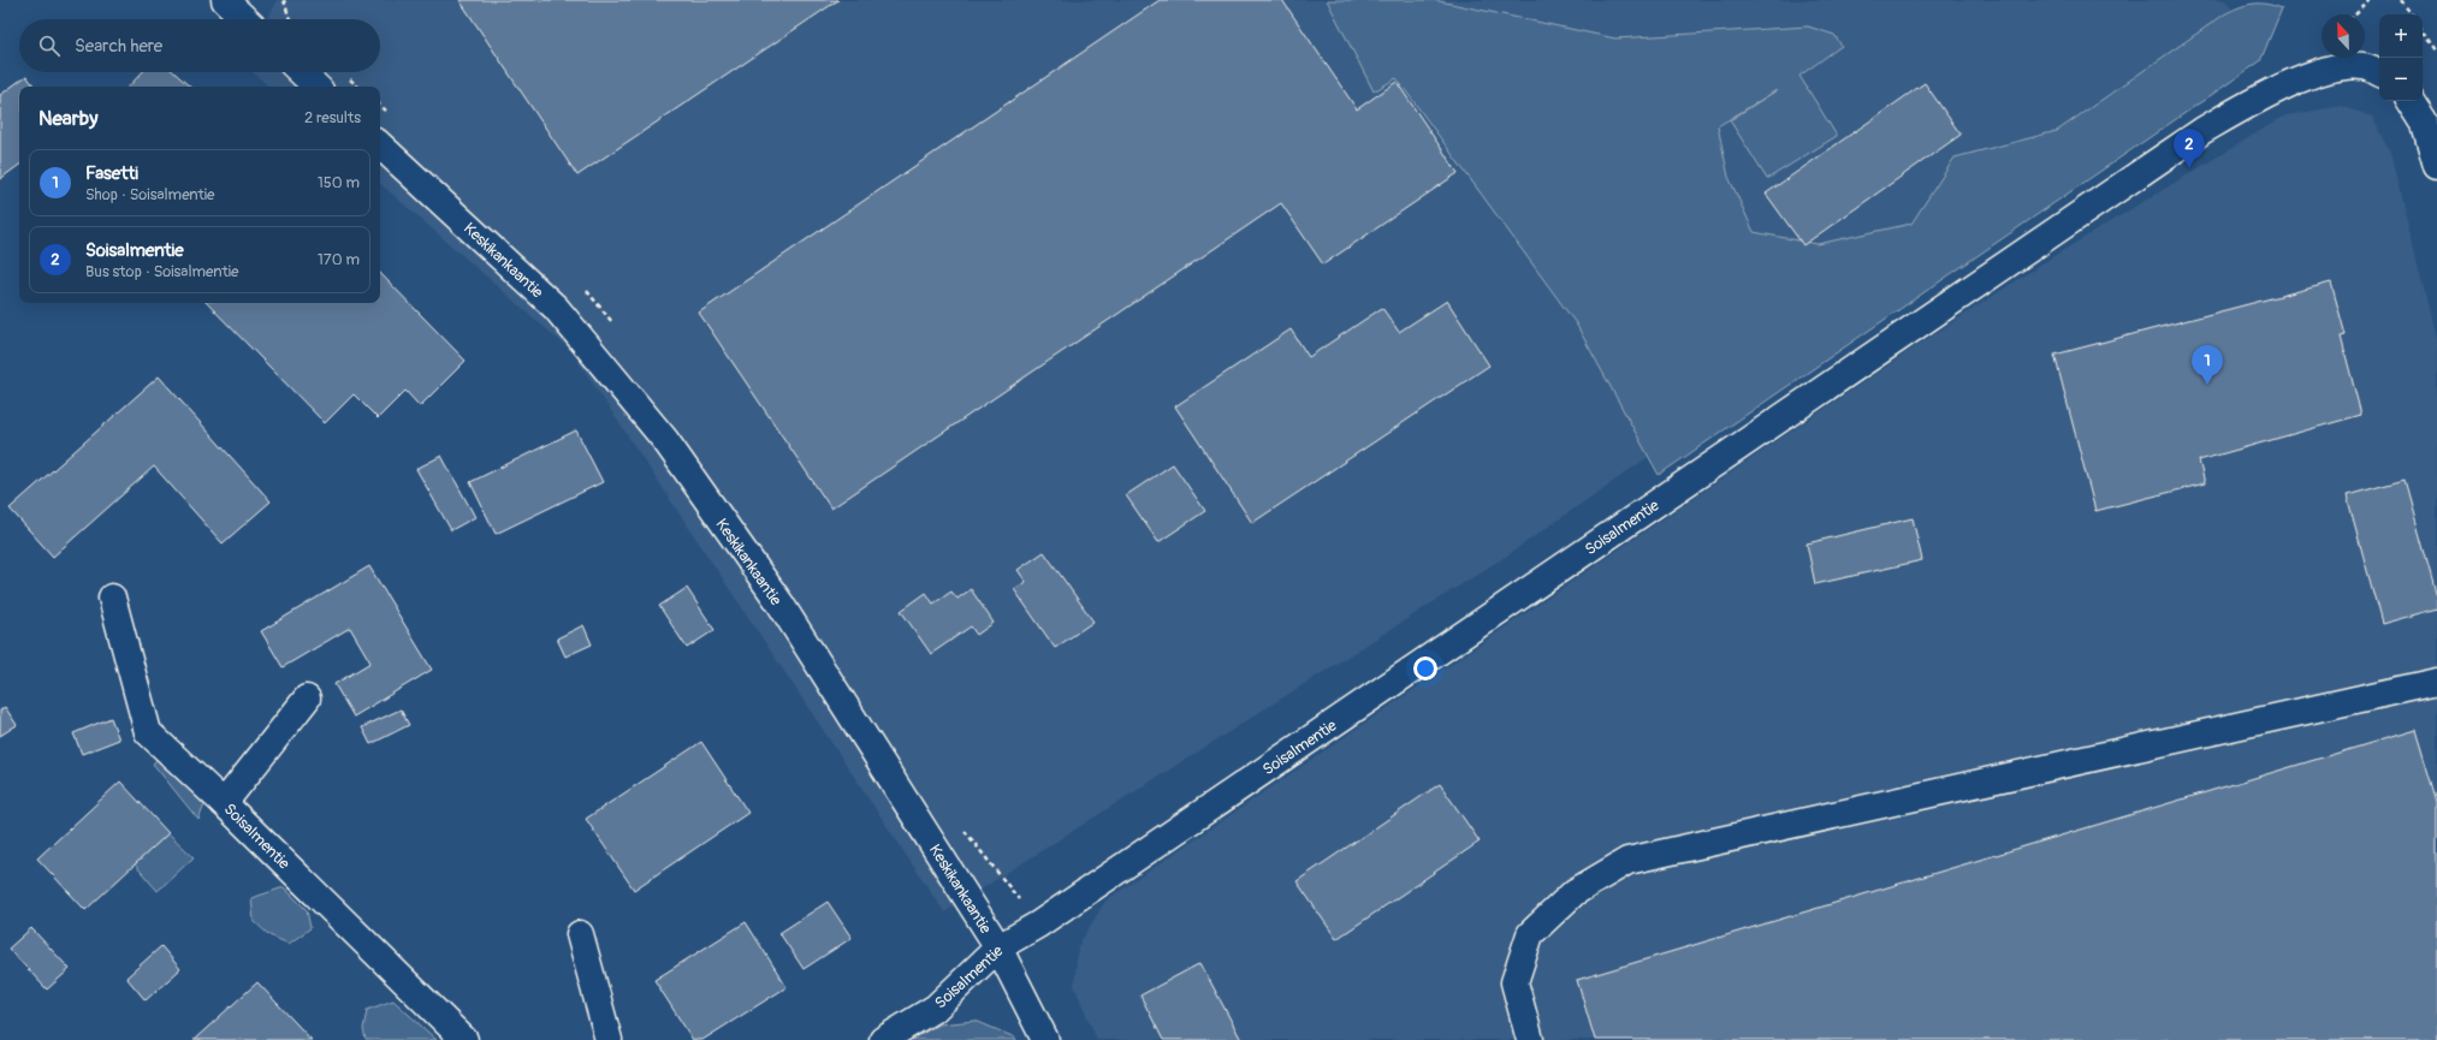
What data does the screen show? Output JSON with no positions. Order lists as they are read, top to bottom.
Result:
{
  "streets": {
    "street": ["Keskikankaantie", "Soisalmentie"]
  },
  "crossings": [
    ["Keskikankaantie", "Soisalmentie"]
  ],
  "north": "top",
  "page": {
    "map_buttons": ["+", "−"],
    "search": "Search here",
    "heading": ["Nearby", "2 results"],
    "pins": ["2", "1"],
    "list": [
      {
        "mark": "1",
        "name": "Fasetti",
        "note": "Shop · Soisalmentie",
        "value": "150 m"
      },
      {
        "mark": "2",
        "name": "Soisalmentie",
        "note": "Bus stop · Soisalmentie",
        "value": "170 m"
      }
    ]
  }
}
